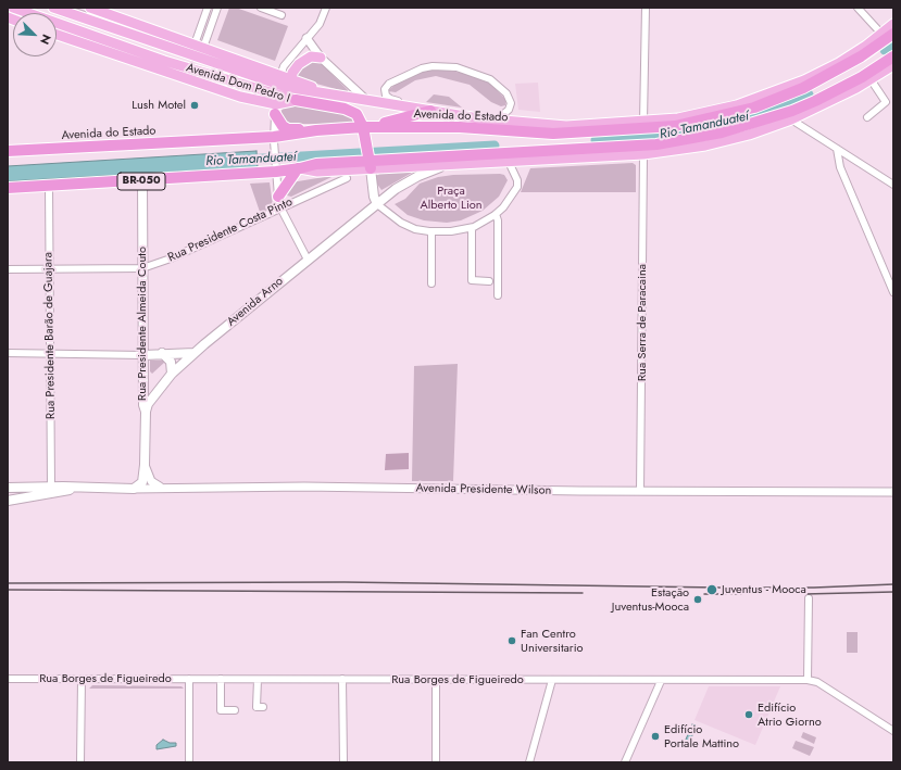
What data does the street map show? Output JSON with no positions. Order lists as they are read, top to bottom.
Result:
{
  "streets": {
    "highway": ["Avenida do Estado", "BR-050"],
    "main road": [
      "Avenida Dom Pedro I",
      "Avenida Arno",
      "Rua Presidente Almeida Couto",
      "Avenida Presidente Wilson"
    ],
    "street": [
      "Rua Presidente Costa Pinto",
      "Rua Serra de Paracaina",
      "Rua Presidente Barão de Guajara",
      "Rua Borges de Figueiredo"
    ]
  },
  "crossings": [
    ["BR-050", "Rua Presidente Almeida Couto"],
    ["BR-050", "Rua Presidente Barão de Guajara"],
    ["Rua Presidente Costa Pinto", "Rua Presidente Almeida Couto"],
    ["Rua Presidente Costa Pinto", "Rua Presidente Barão de Guajara"],
    ["Avenida Arno", "Rua Presidente Almeida Couto"],
    ["Rua Serra de Paracaina", "Avenida Presidente Wilson"],
    ["Rua Presidente Almeida Couto", "Avenida Presidente Wilson"],
    ["Rua Presidente Barão de Guajara", "Avenida Presidente Wilson"]
  ],
  "water": ["Rio Tamanduateí"],
  "parks": ["Praça Alberto Lion"],
  "places": [
    "Lush Motel",
    "Juventus - Mooca",
    "Estação Juventus-Mooca",
    "Fan Centro Universitario",
    "Edifício Atrio Giorno",
    "Edifício Portale Mattino"
  ],
  "north": "bottom right"
}
